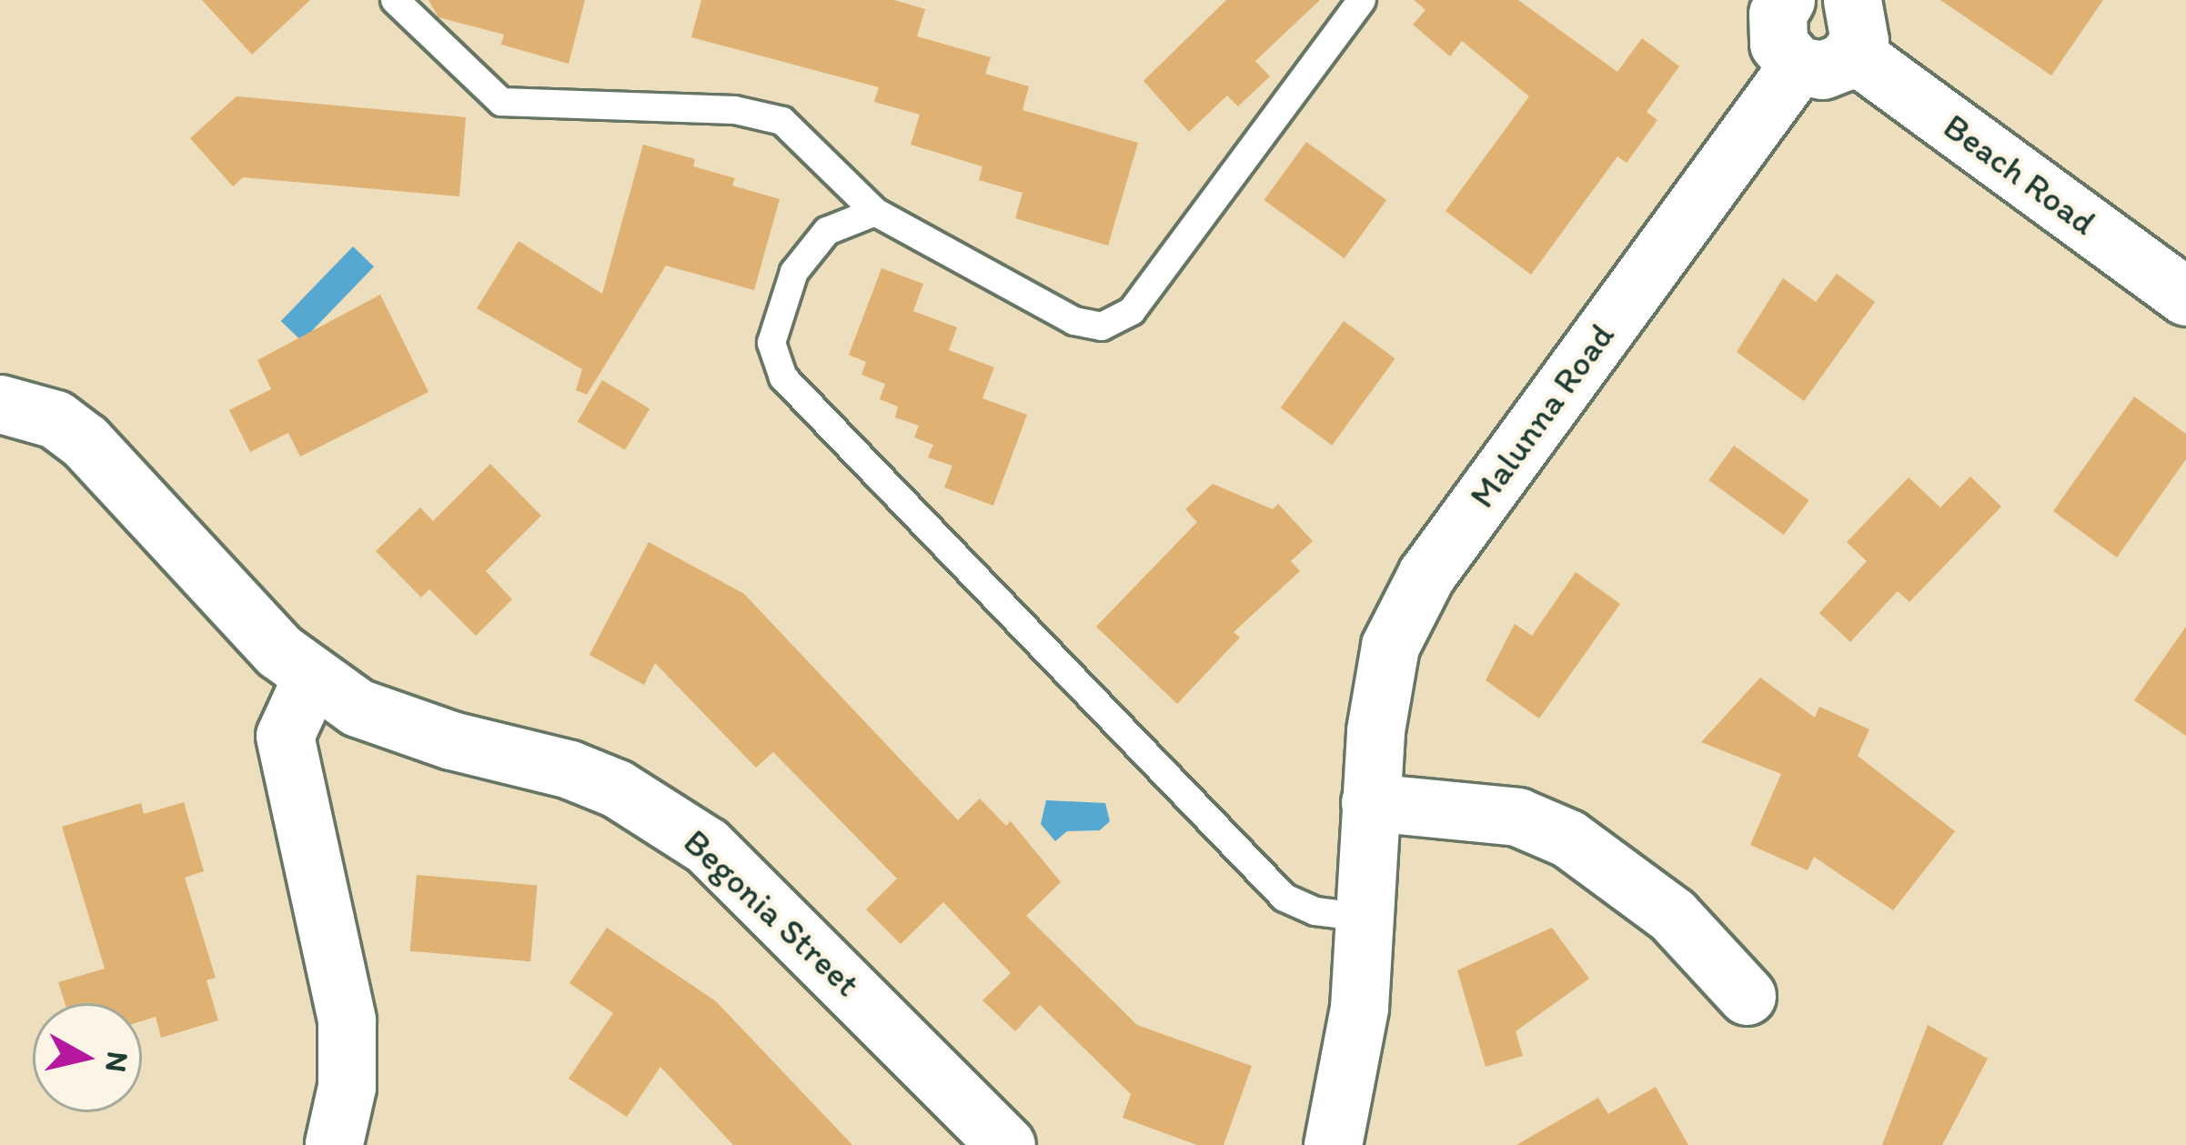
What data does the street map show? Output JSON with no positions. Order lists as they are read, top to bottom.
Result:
{
  "streets": {
    "street": ["Beach Road", "Malunna Road", "Begonia Street"]
  },
  "north": "right"
}
